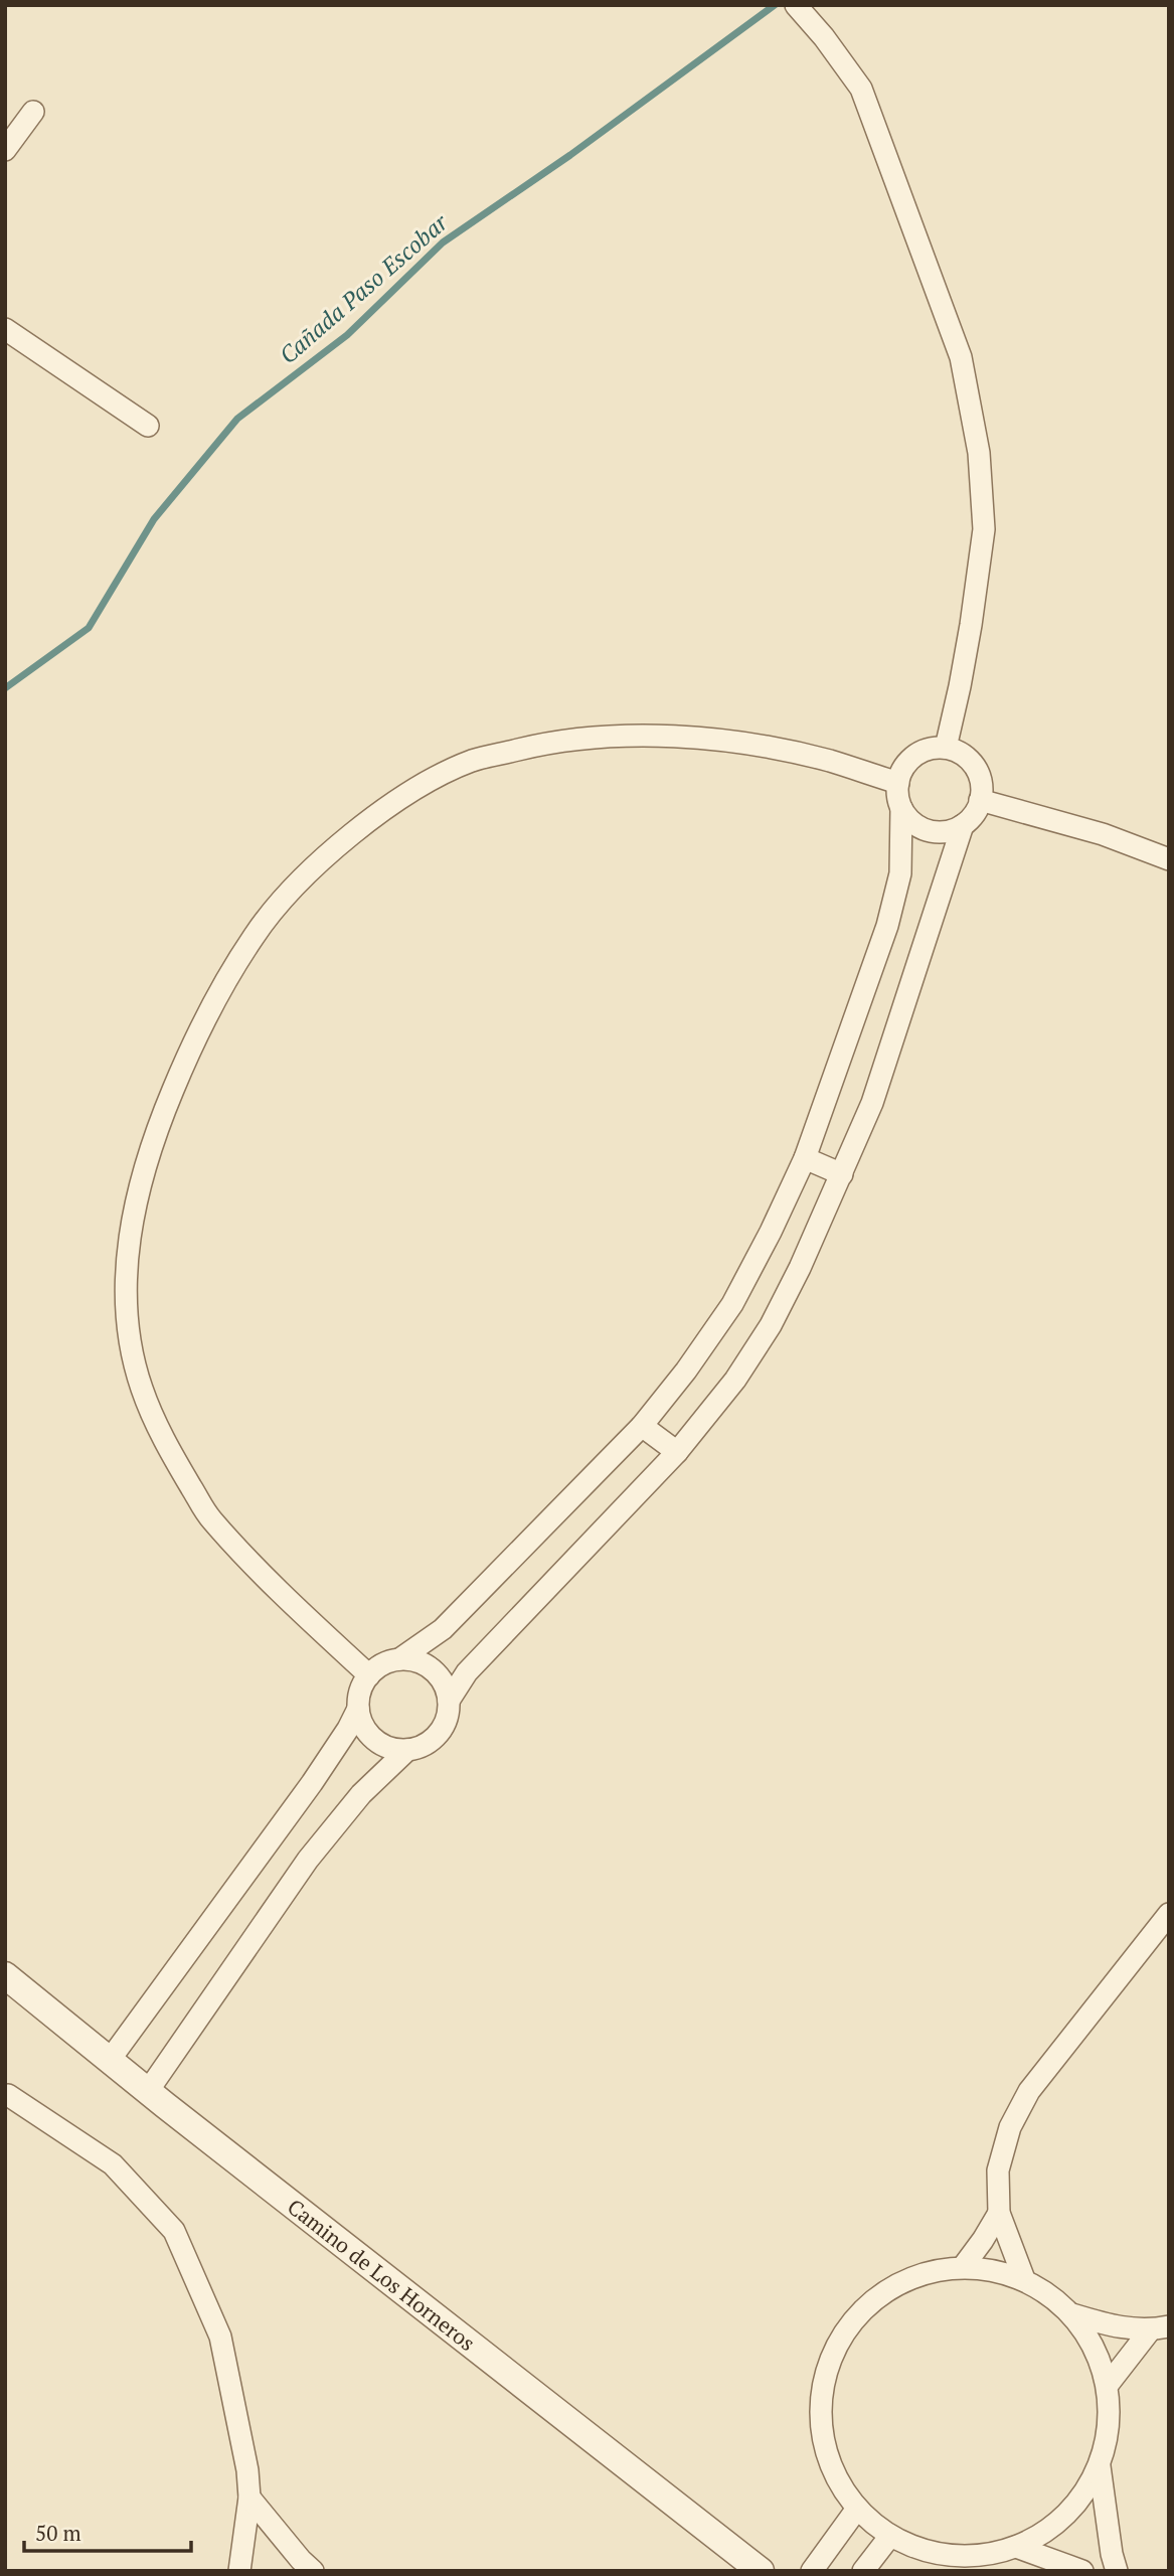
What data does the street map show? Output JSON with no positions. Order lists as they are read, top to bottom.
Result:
{
  "streets": {
    "street": ["Camino de Los Horneros"]
  },
  "water": ["Cañada Paso Escobar"],
  "scale_bar": "50 m"
}
